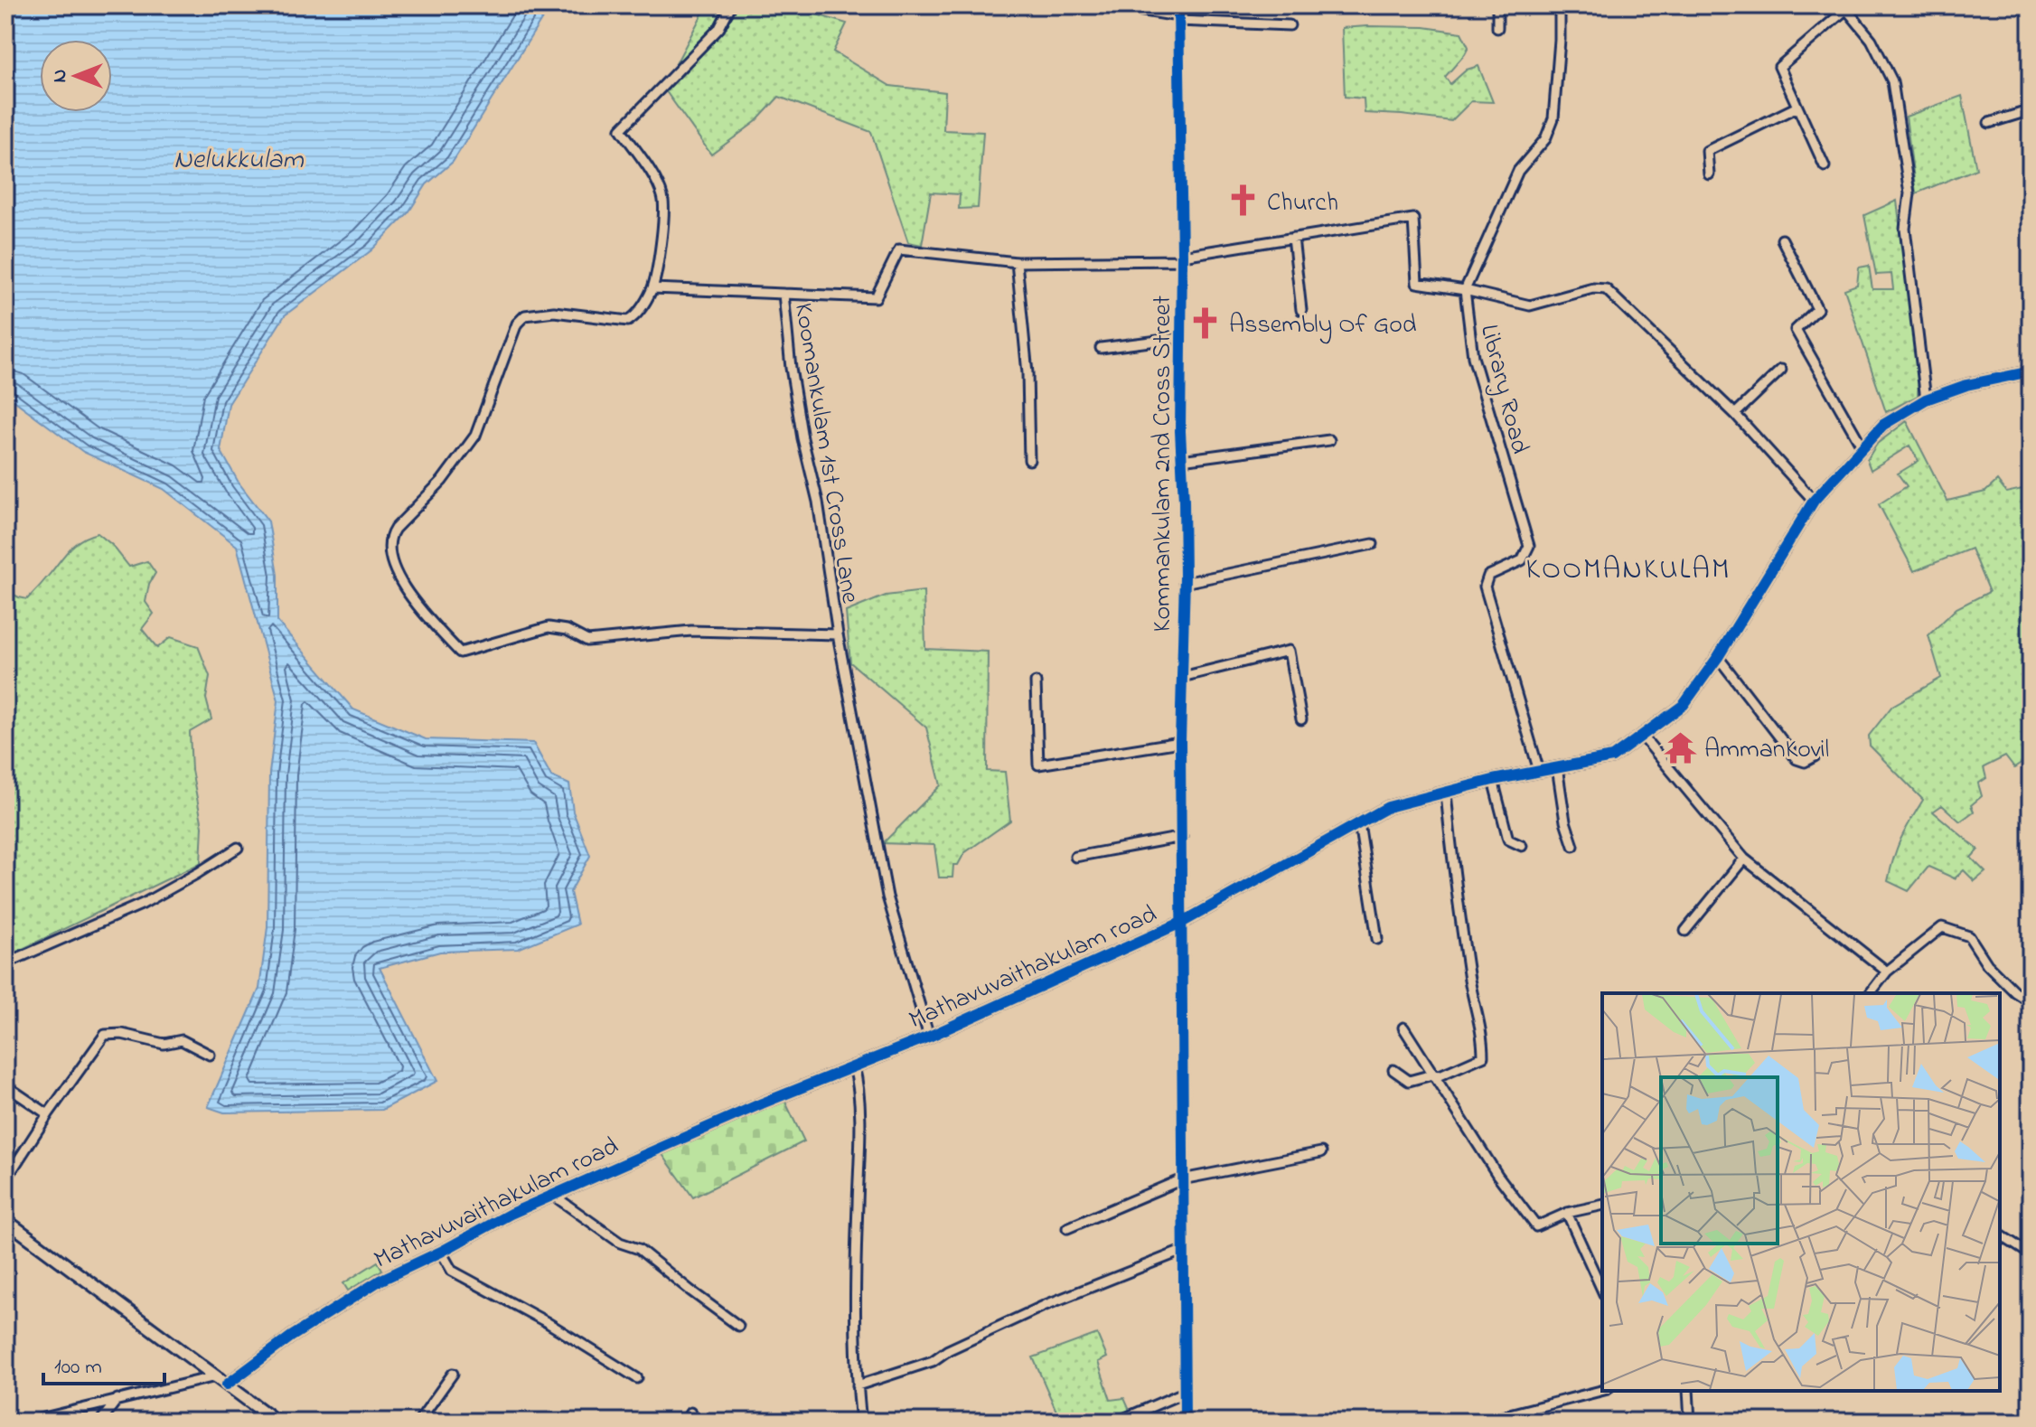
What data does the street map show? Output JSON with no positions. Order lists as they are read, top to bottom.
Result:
{
  "streets": {
    "street": [
      "Library Road",
      "Koomankulam 1st Cross Lane",
      "Kommankulam 2nd Cross Street",
      "Mathavuvaithakulam road"
    ]
  },
  "crossings": [
    ["Library Road", "Koomankulam 1st Cross Lane"],
    ["Library Road", "Mathavuvaithakulam road"],
    ["Koomankulam 1st Cross Lane", "Kommankulam 2nd Cross Street"],
    ["Koomankulam 1st Cross Lane", "Mathavuvaithakulam road"],
    ["Kommankulam 2nd Cross Street", "Mathavuvaithakulam road"]
  ],
  "districts": ["KOOMANKULAM"],
  "water": ["Nelukkulam"],
  "places": {
    "church": ["Church", "Assembly Of God"],
    "temple": ["AmmanKovil"]
  },
  "scale_bar": "100 m",
  "north": "left"
}
